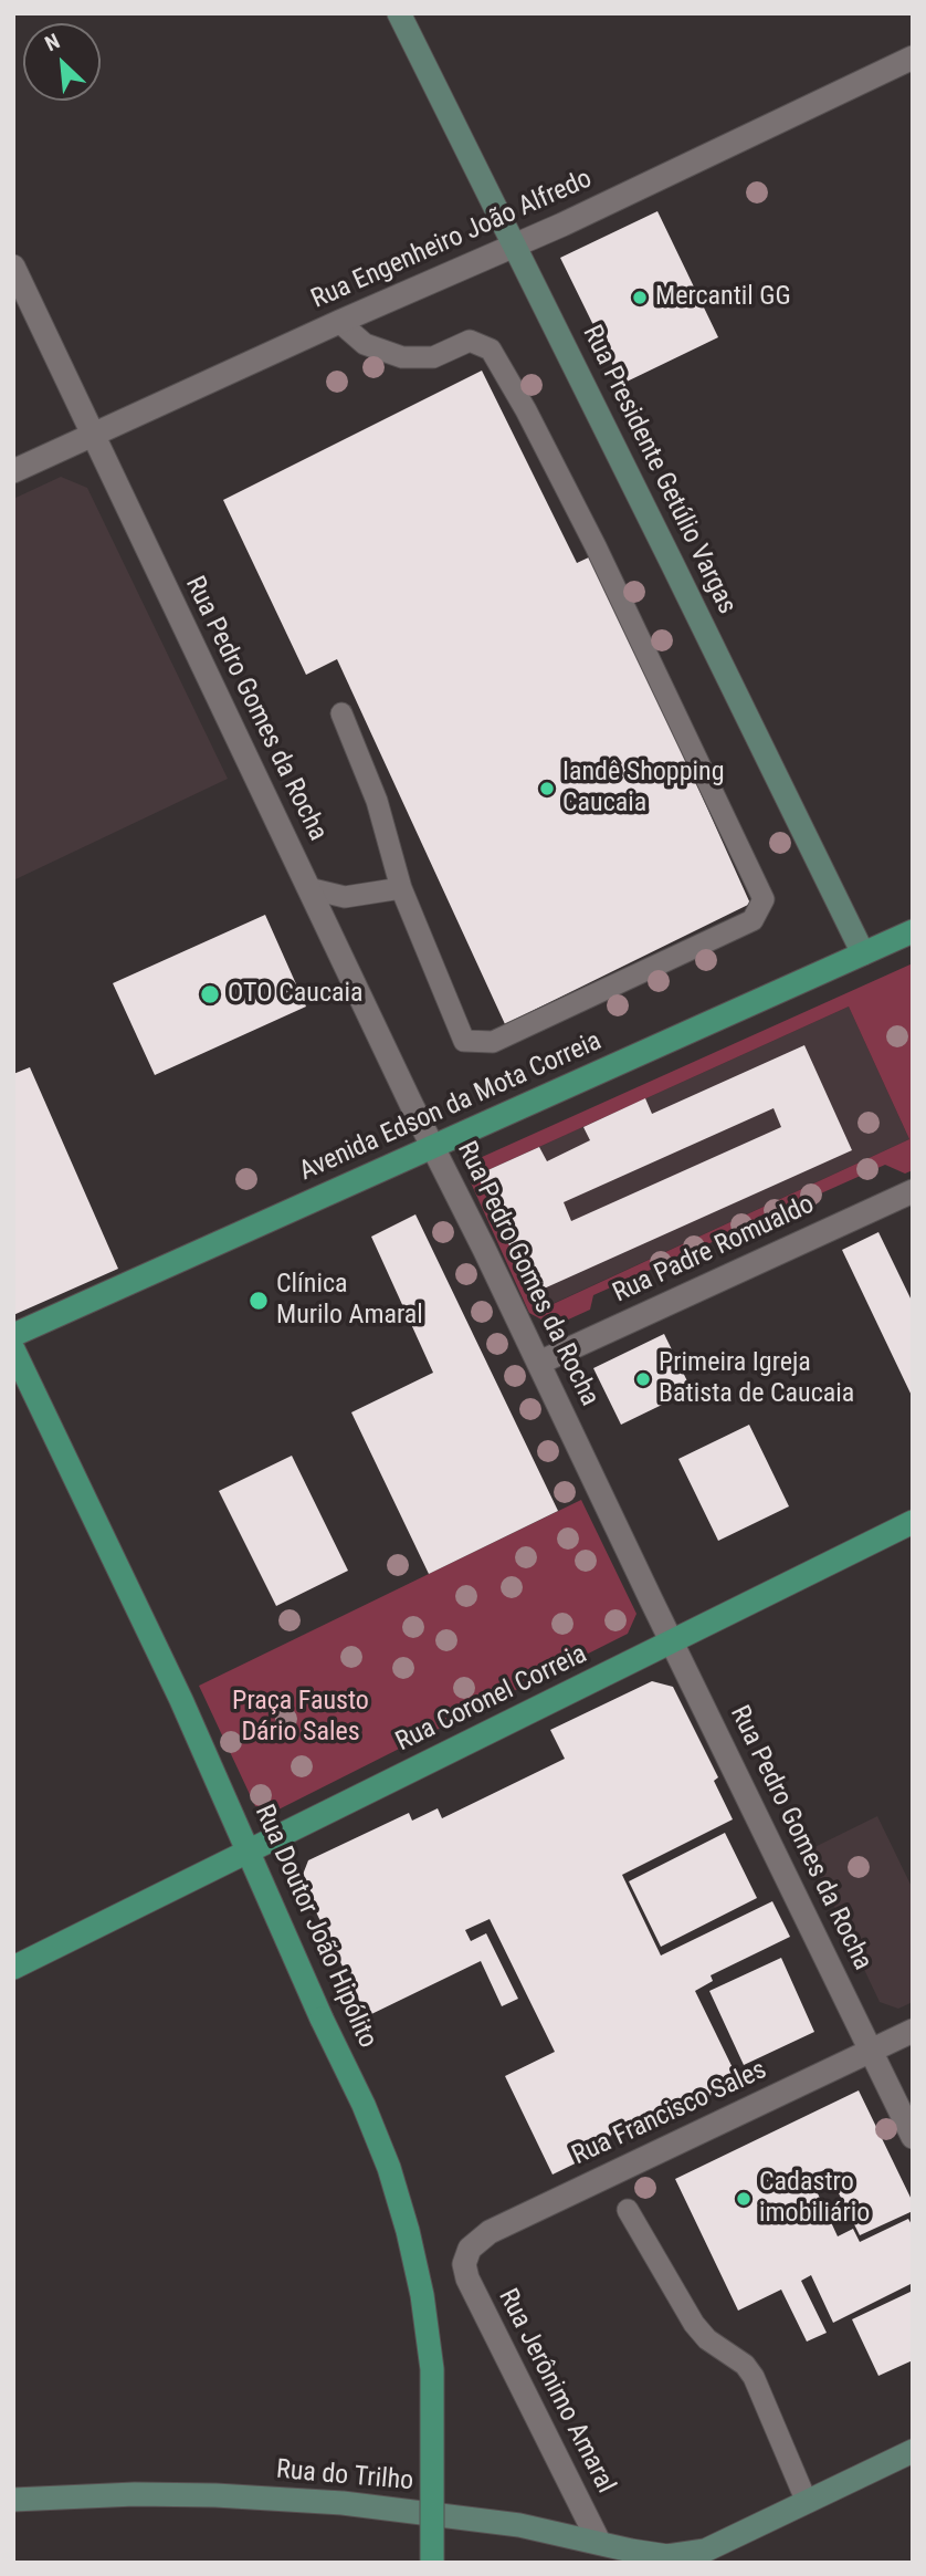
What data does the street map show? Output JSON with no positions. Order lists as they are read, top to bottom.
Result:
{
  "streets": {
    "main road": ["Avenida Edson da Mota Correia", "Rua Coronel Correia", "Rua Doutor João Hipólito"],
    "street": [
      "Rua Engenheiro João Alfredo",
      "Rua Presidente Getúlio Vargas",
      "Rua Pedro Gomes da Rocha",
      "Rua Padre Romualdo",
      "Rua Francisco Sales",
      "Rua Jerônimo Amaral",
      "Rua do Trilho"
    ]
  },
  "crossings": [
    ["Rua Engenheiro João Alfredo", "Rua Presidente Getúlio Vargas"],
    ["Rua Engenheiro João Alfredo", "Rua Pedro Gomes da Rocha"],
    ["Rua Presidente Getúlio Vargas", "Avenida Edson da Mota Correia"],
    ["Rua Pedro Gomes da Rocha", "Avenida Edson da Mota Correia"],
    ["Rua Pedro Gomes da Rocha", "Rua Padre Romualdo"],
    ["Rua Pedro Gomes da Rocha", "Rua Coronel Correia"],
    ["Rua Pedro Gomes da Rocha", "Rua Francisco Sales"],
    ["Rua Coronel Correia", "Rua Doutor João Hipólito"],
    ["Rua Francisco Sales", "Rua Jerônimo Amaral"],
    ["Rua Jerônimo Amaral", "Rua do Trilho"]
  ],
  "parks": ["Praça Fausto Dário Sales"],
  "places": [
    "Mercantil GG",
    "Iandê Shopping Caucaia",
    "OTO Caucaia",
    "Clínica Murilo Amaral",
    "Primeira Igreja Batista de Caucaia",
    "Cadastro imobiliário"
  ],
  "north": "top left"
}
